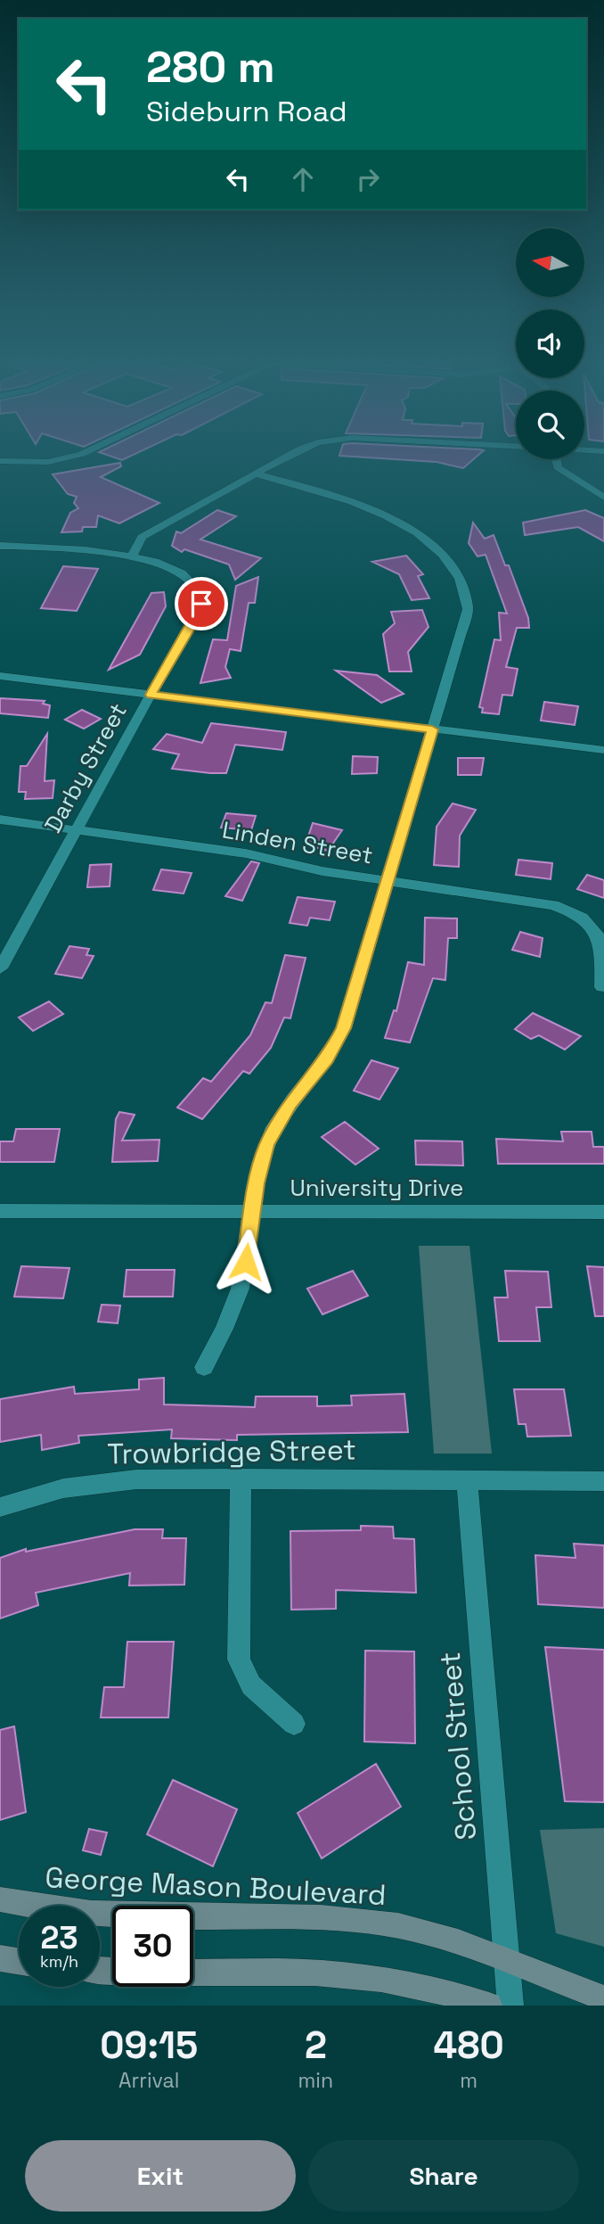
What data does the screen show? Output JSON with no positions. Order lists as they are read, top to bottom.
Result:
{
  "streets": {
    "street": [
      "Darby Street",
      "Linden Street",
      "University Drive",
      "Trowbridge Street",
      "School Street",
      "George Mason Boulevard"
    ]
  },
  "crossings": [
    ["Darby Street", "Linden Street"],
    ["Trowbridge Street", "School Street"],
    ["School Street", "George Mason Boulevard"]
  ],
  "north": "left",
  "page": {
    "turn": ["280 m", "Sideburn Road"],
    "speed": "23 km/h",
    "limit": "30",
    "eta": [
      "09:15",
      "Arrival",
      "2",
      "min",
      "480",
      "m"
    ],
    "buttons": ["Exit", "Share"]
  }
}
